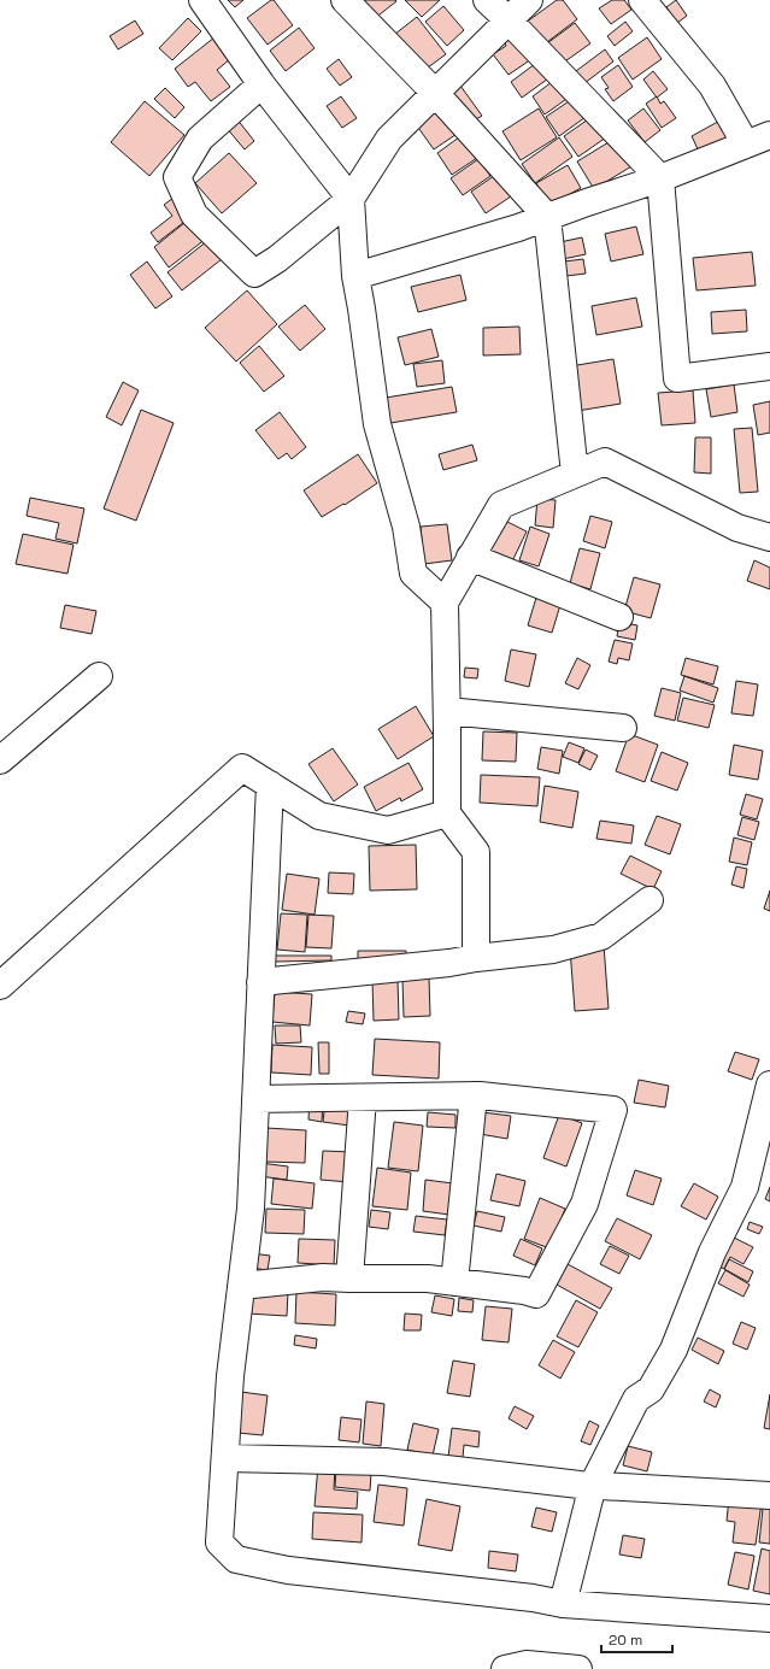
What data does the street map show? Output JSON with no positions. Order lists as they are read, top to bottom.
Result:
{
  "scale_bar": "20 m"
}
